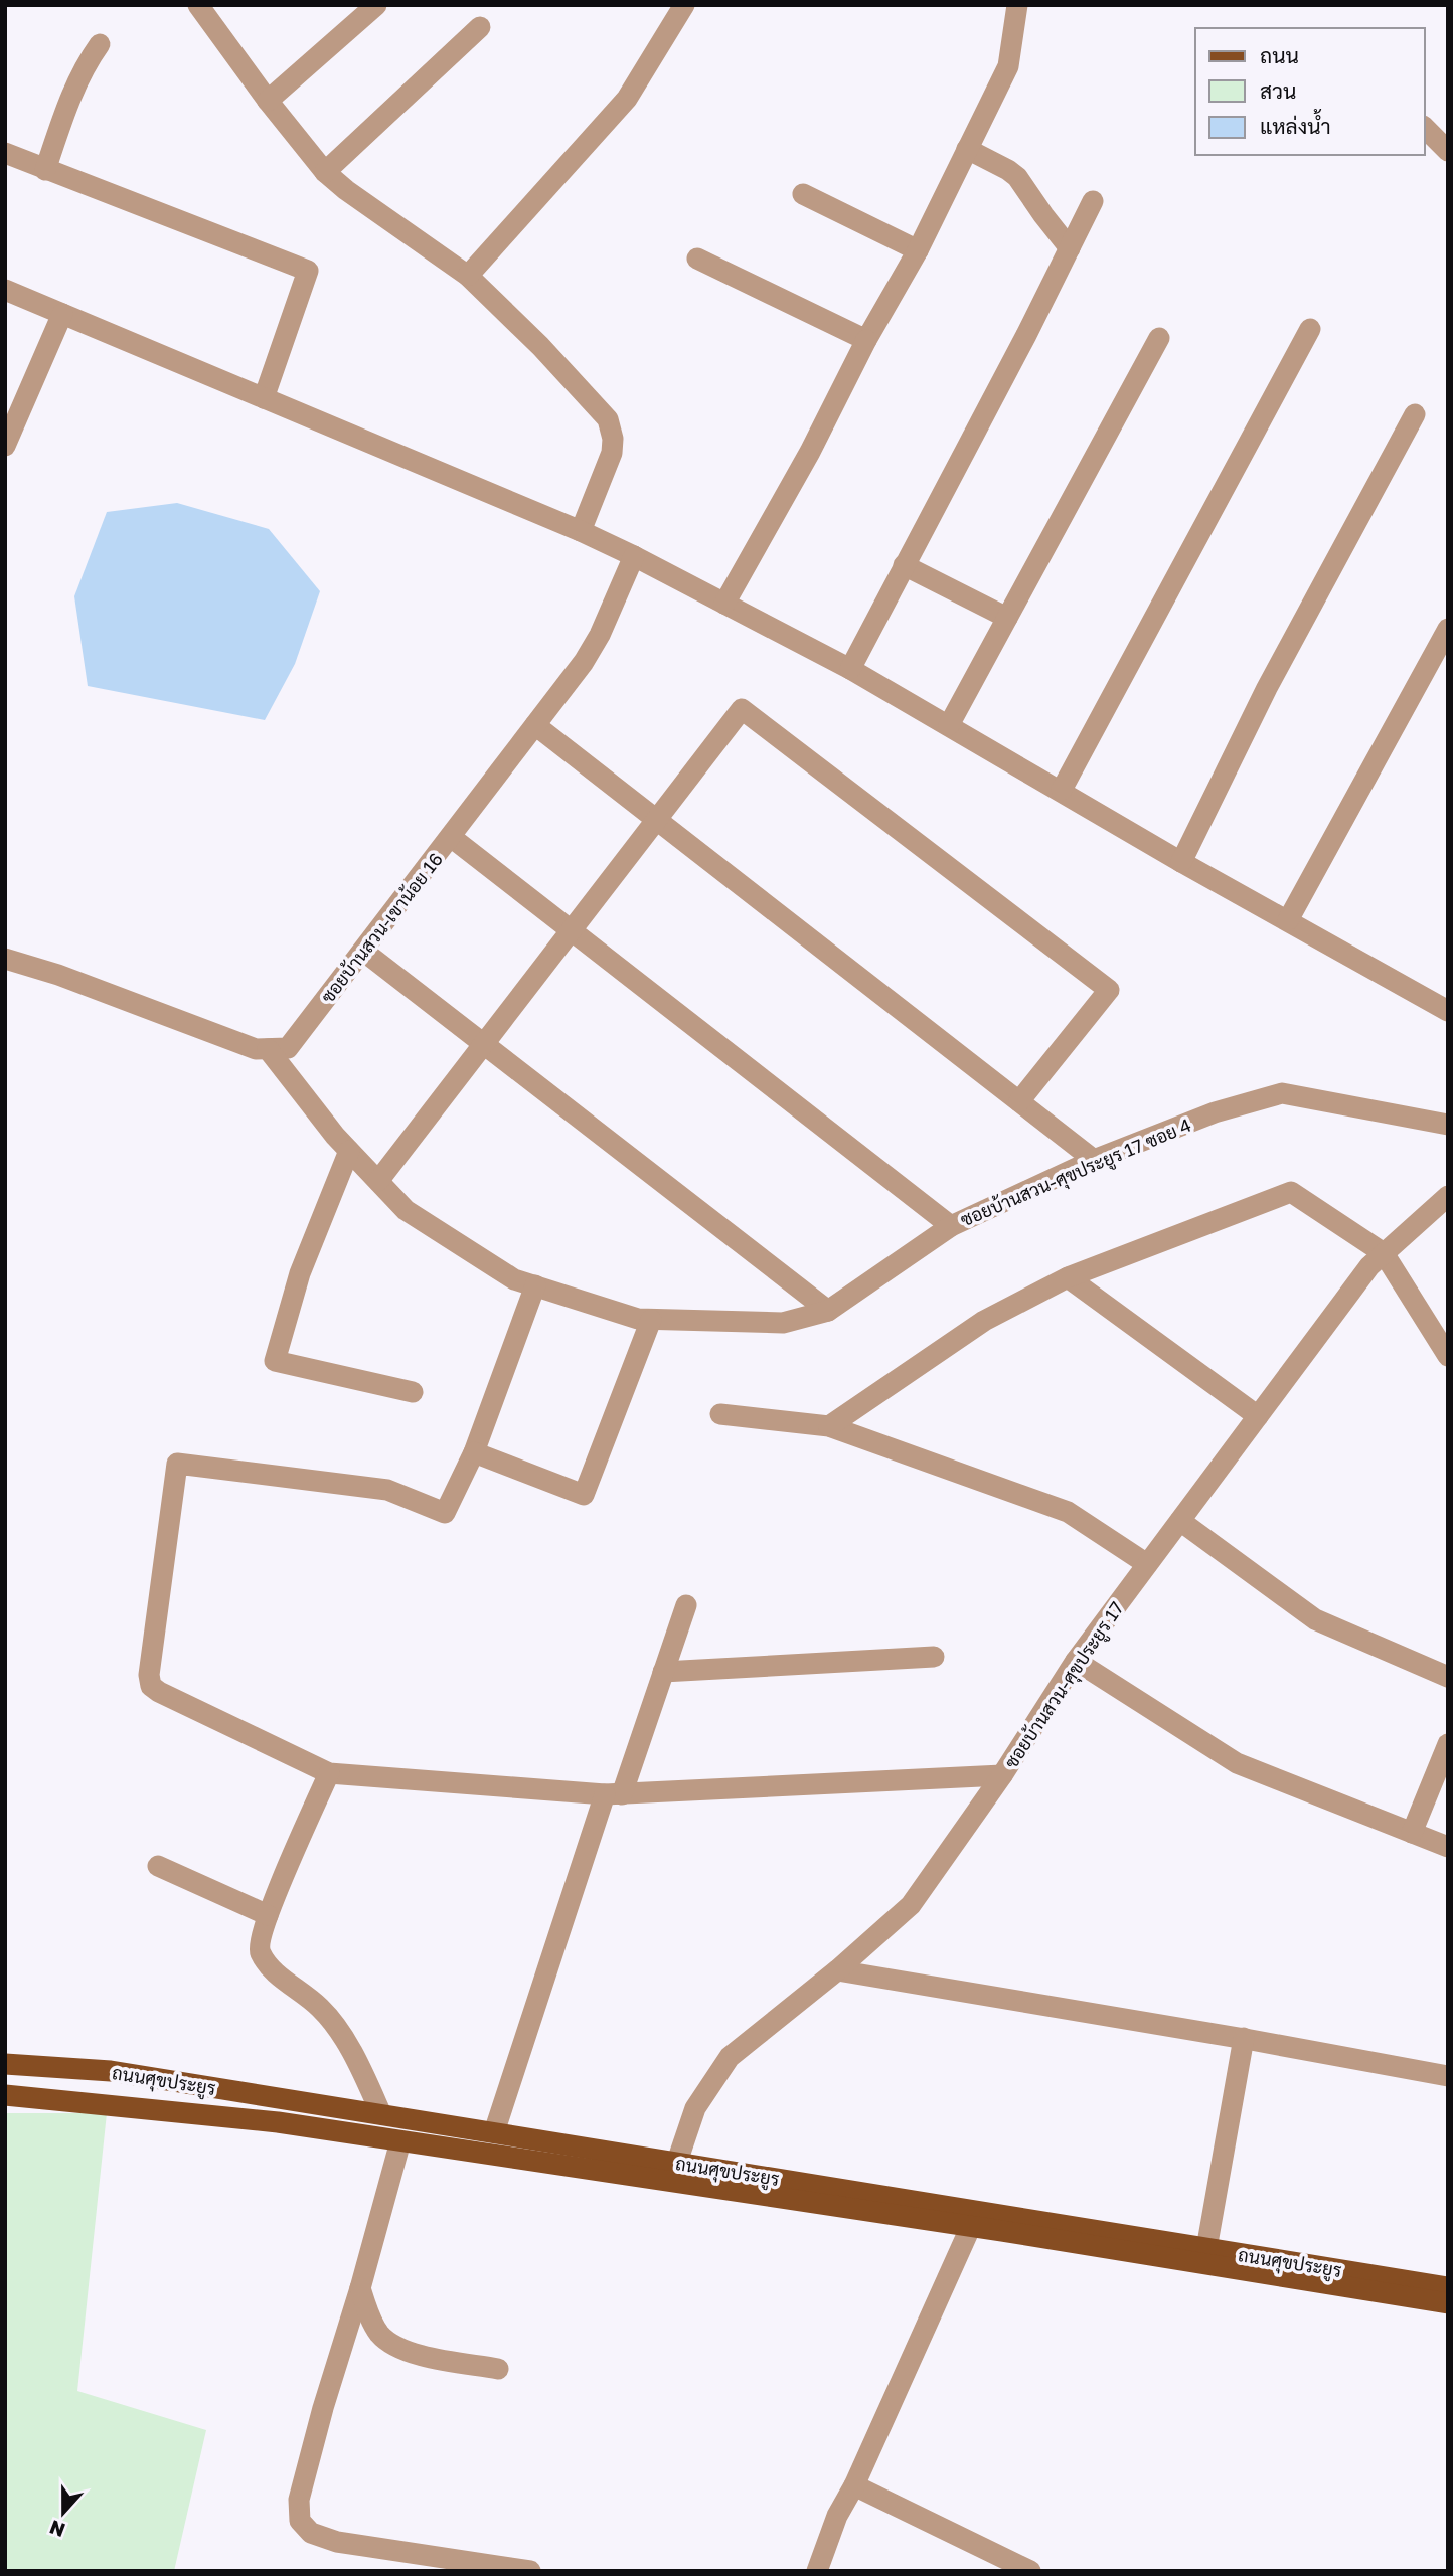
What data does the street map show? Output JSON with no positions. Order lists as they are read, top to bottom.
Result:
{
  "streets": {
    "main road": ["ถนนศุขประยูร"],
    "street": ["ซอยบ้านสวน-เขาน้อย 16", "ซอยบ้านสวน-ศุขประยูร 17 ซอย 4", "ซอยบ้านสวน-ศุขประยูร 17"]
  },
  "crossings": [
    ["ซอยบ้านสวน-เขาน้อย 16", "ซอยบ้านสวน-ศุขประยูร 17 ซอย 4"],
    ["ซอยบ้านสวน-ศุขประยูร 17", "ถนนศุขประยูร"]
  ],
  "legend": ["ถนน", "สวน", "แหล่งน้ำ"],
  "north": "bottom"
}
